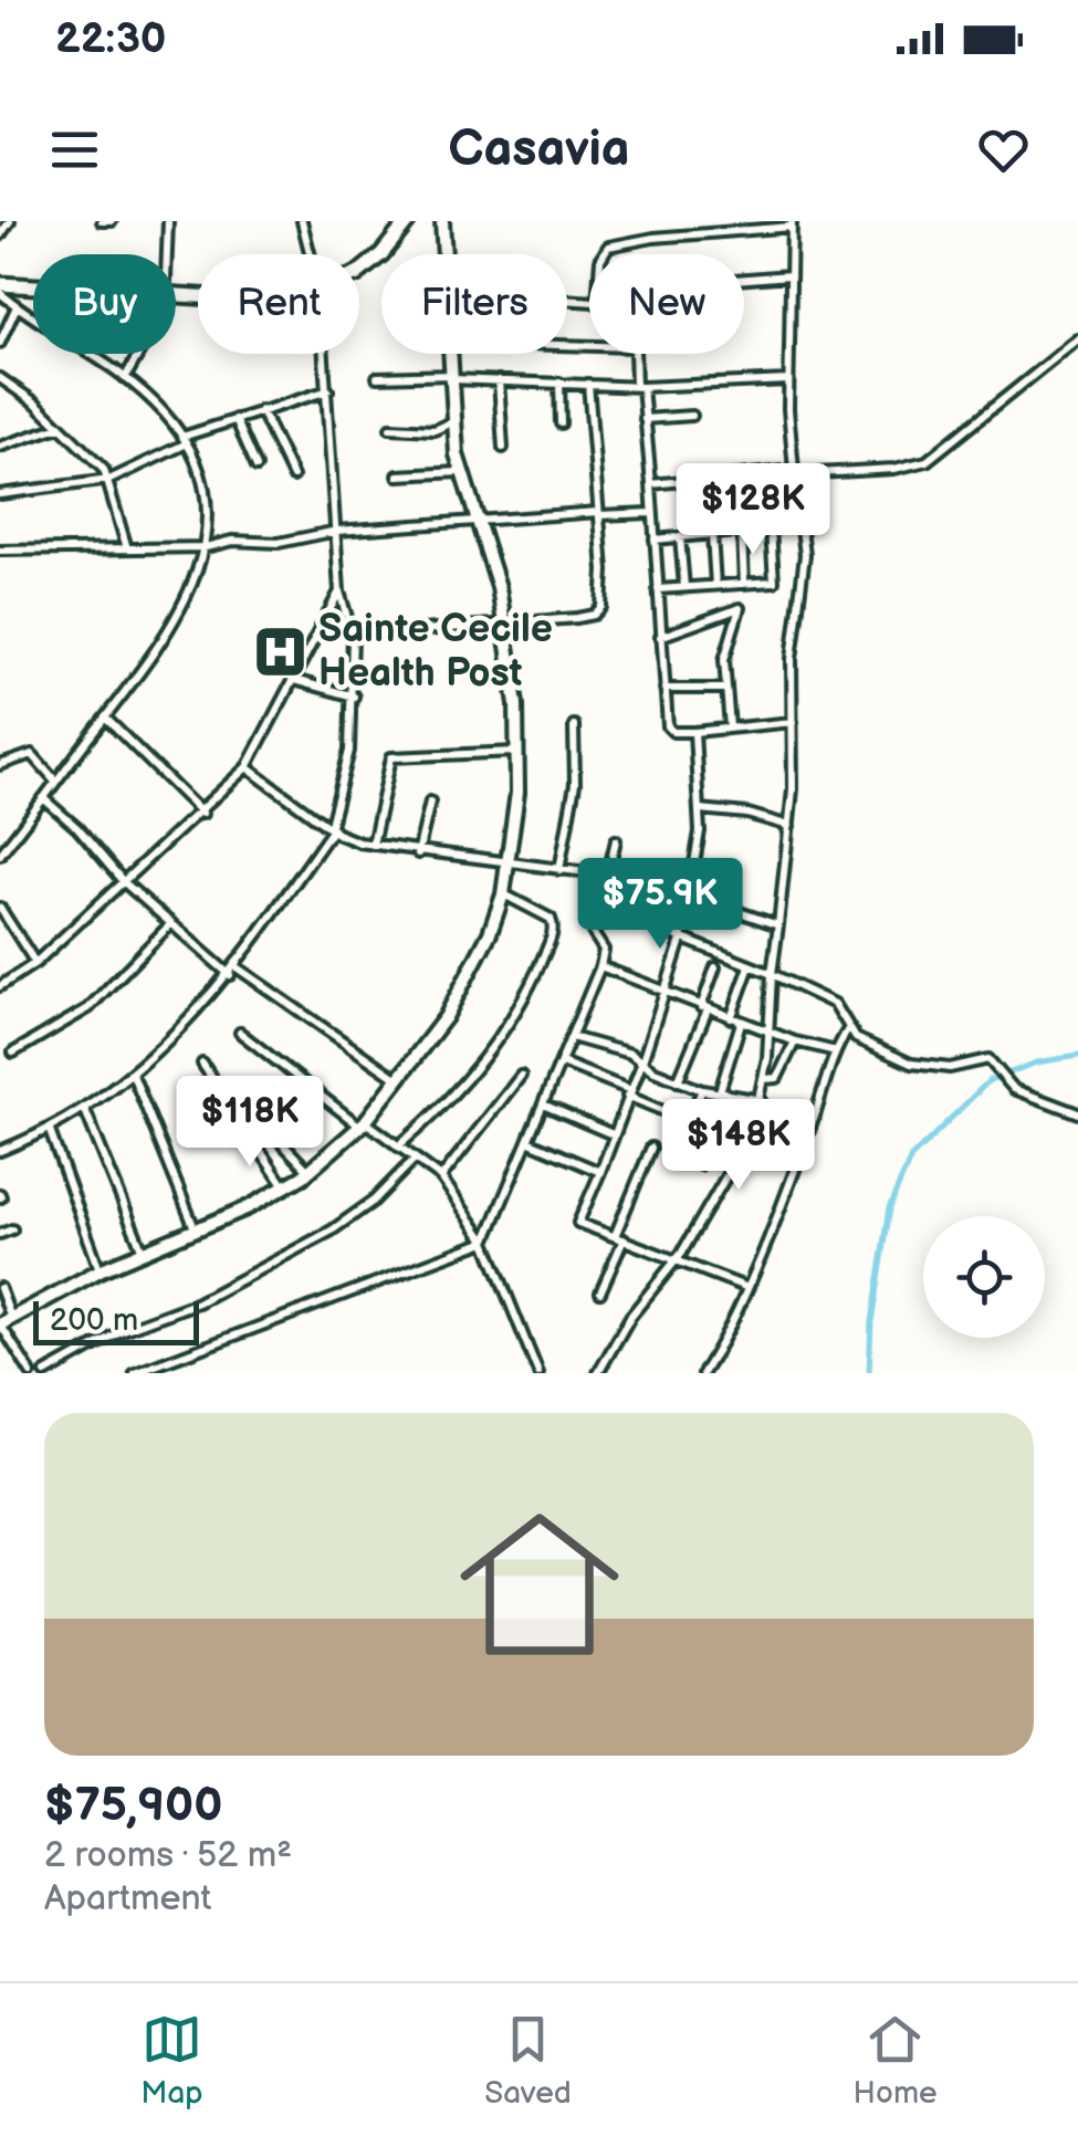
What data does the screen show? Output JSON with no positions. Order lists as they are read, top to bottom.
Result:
{
  "places": {
    "hospital": ["Sainte Cecile Health Post"]
  },
  "scale_bar": "200 m",
  "page": {
    "status": "22:30",
    "header": "Casavia",
    "chip": [
      "Buy",
      "Rent",
      "Filters",
      "New"
    ],
    "price": [
      "$128K",
      "$75.9K",
      "$118K",
      "$148K"
    ],
    "scale": "200 m",
    "list": [
      {
        "name": "$75,900",
        "note": "2 rooms · 52 m² · Apartment"
      }
    ],
    "tabs": ["Map", "Saved", "Home"]
  }
}
